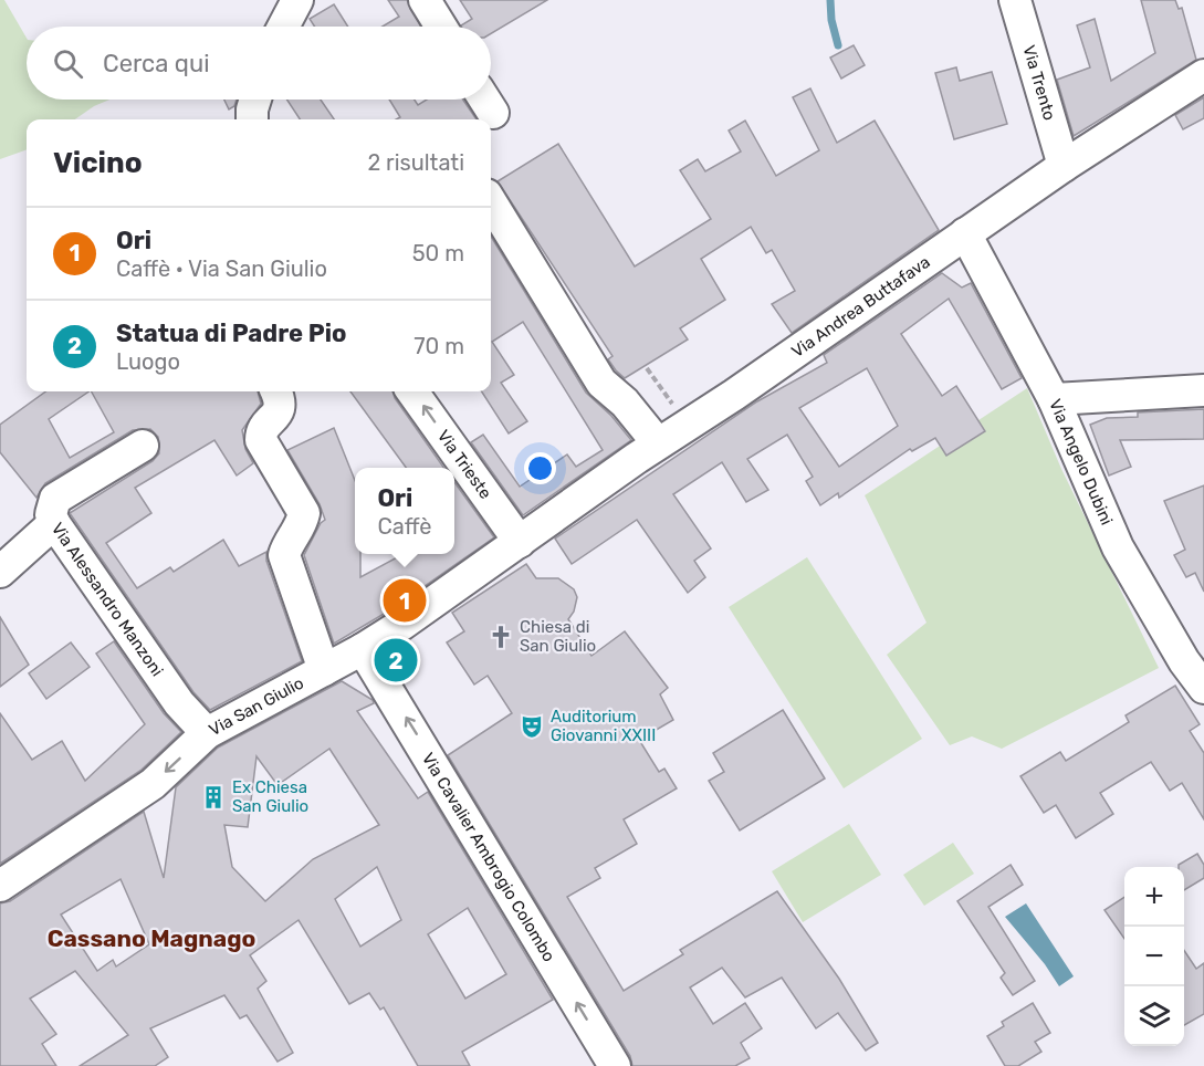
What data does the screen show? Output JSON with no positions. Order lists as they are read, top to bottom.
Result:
{
  "streets": {
    "street": [
      "Via Trento",
      "Via Andrea Buttafava",
      "Via Angelo Dubini",
      "Via Trieste",
      "Via Alessandro Manzoni",
      "Via San Giulio",
      "Via Cavalier Ambrogio Colombo"
    ]
  },
  "crossings": [
    ["Via Trento", "Via Andrea Buttafava"],
    ["Via Andrea Buttafava", "Via Angelo Dubini"],
    ["Via Andrea Buttafava", "Via Trieste"],
    ["Via Andrea Buttafava", "Via San Giulio"],
    ["Via Trieste", "Via San Giulio"],
    ["Via Alessandro Manzoni", "Via San Giulio"],
    ["Via San Giulio", "Via Cavalier Ambrogio Colombo"]
  ],
  "one_way": ["Via San Giulio", "Via Cavalier Ambrogio Colombo"],
  "districts": ["Cassano Magnago"],
  "places": {
    "church": ["Chiesa di San Giulio"],
    "theatre": ["Auditorium Giovanni XXIII"],
    "building": ["Ex Chiesa San Giulio"]
  },
  "page": {
    "search": "Cerca qui",
    "heading": ["Vicino", "2 risultati"],
    "list": [
      {
        "mark": "1",
        "name": "Ori",
        "note": "Caffè · Via San Giulio",
        "value": "50 m"
      },
      {
        "mark": "2",
        "name": "Statua di Padre Pio",
        "note": "Luogo",
        "value": "70 m"
      }
    ],
    "popup": ["Ori", "Caffè"],
    "pins": ["1", "2"],
    "map_buttons": ["+", "−"]
  }
}
